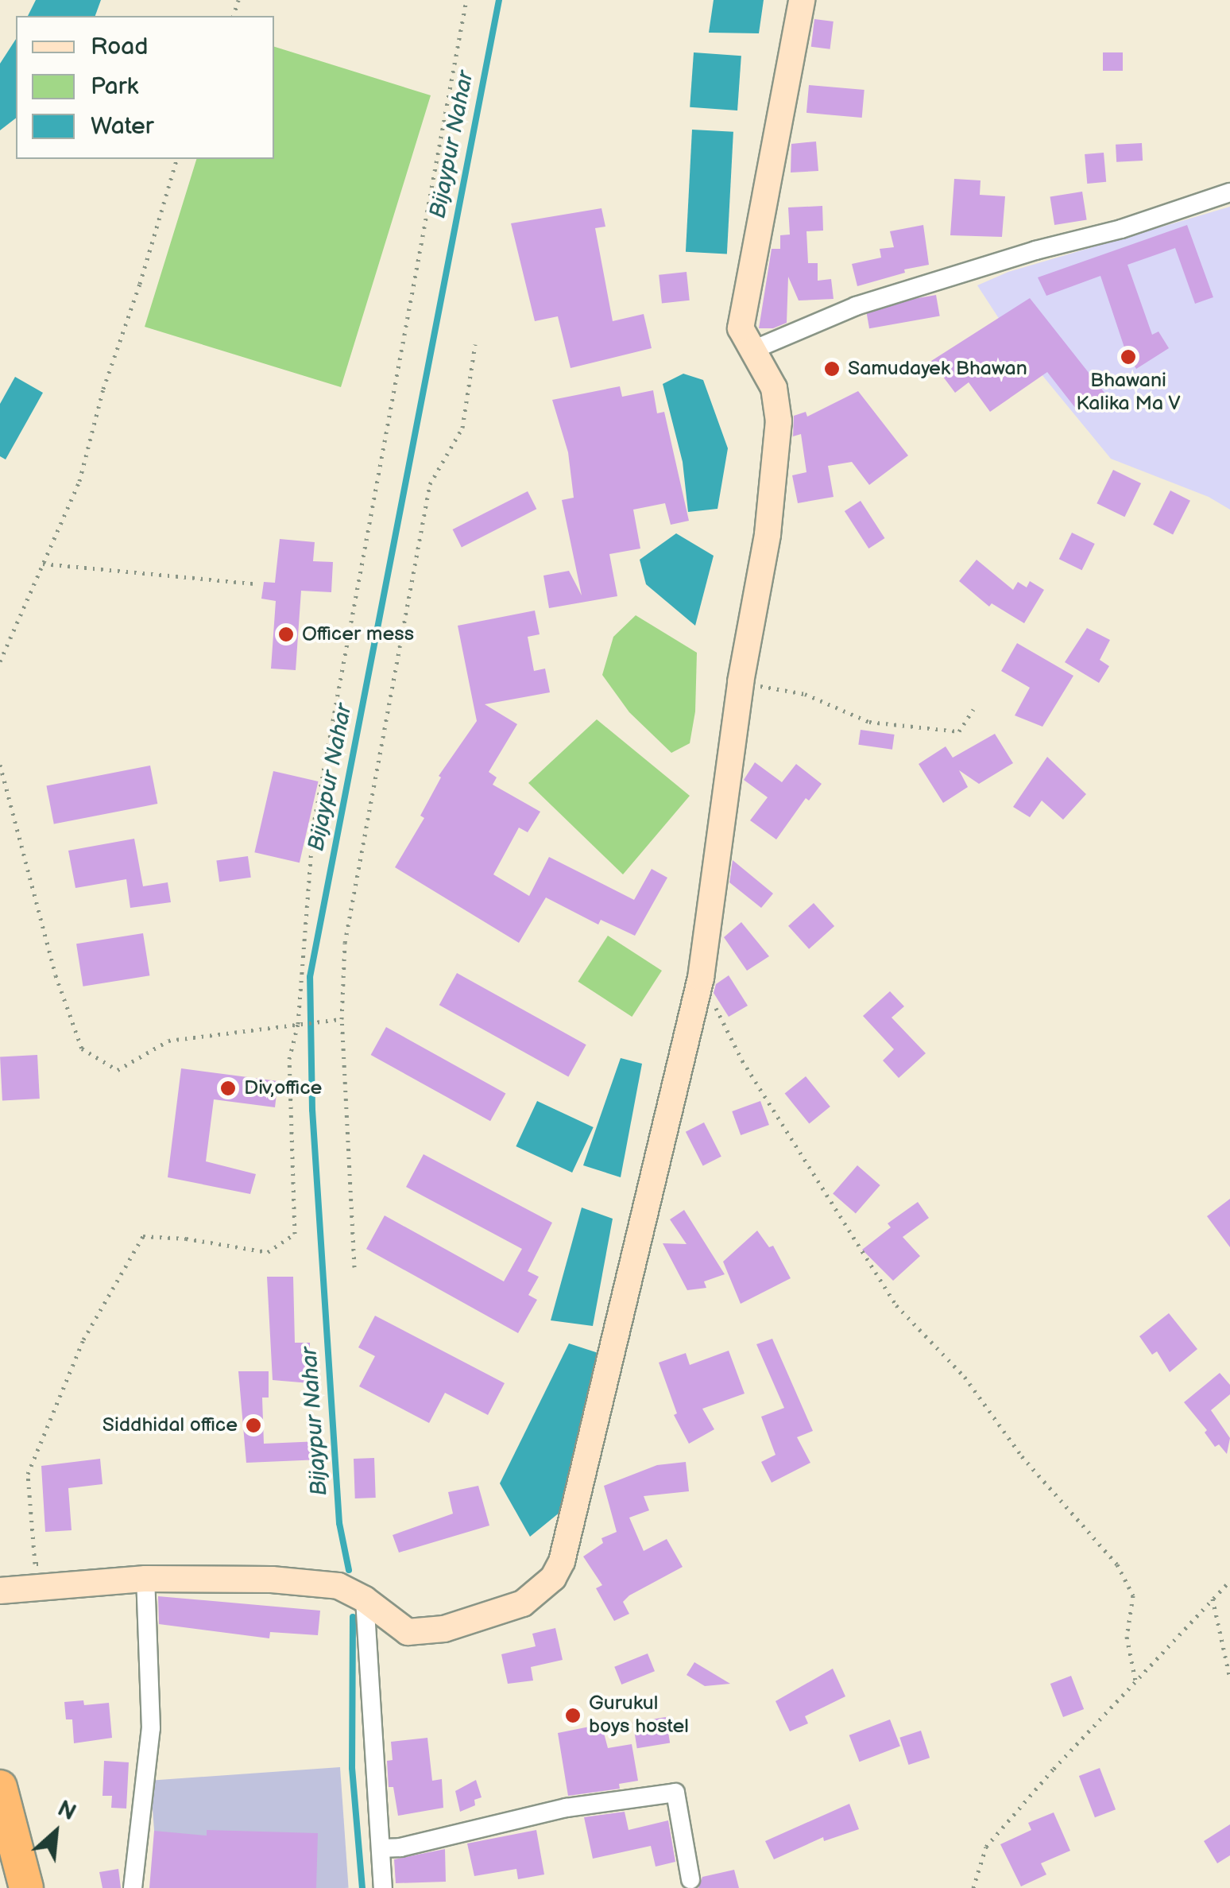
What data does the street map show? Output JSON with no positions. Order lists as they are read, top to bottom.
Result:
{
  "water": ["Bijaypur Nahar"],
  "places": [
    "Bhawani Kalika Ma V",
    "Samudayek Bhawan",
    "Officer mess",
    "Div,office",
    "Siddhidal office",
    "Gurukul boys hostel"
  ],
  "legend": ["Road", "Park", "Water"],
  "north": "top right"
}
